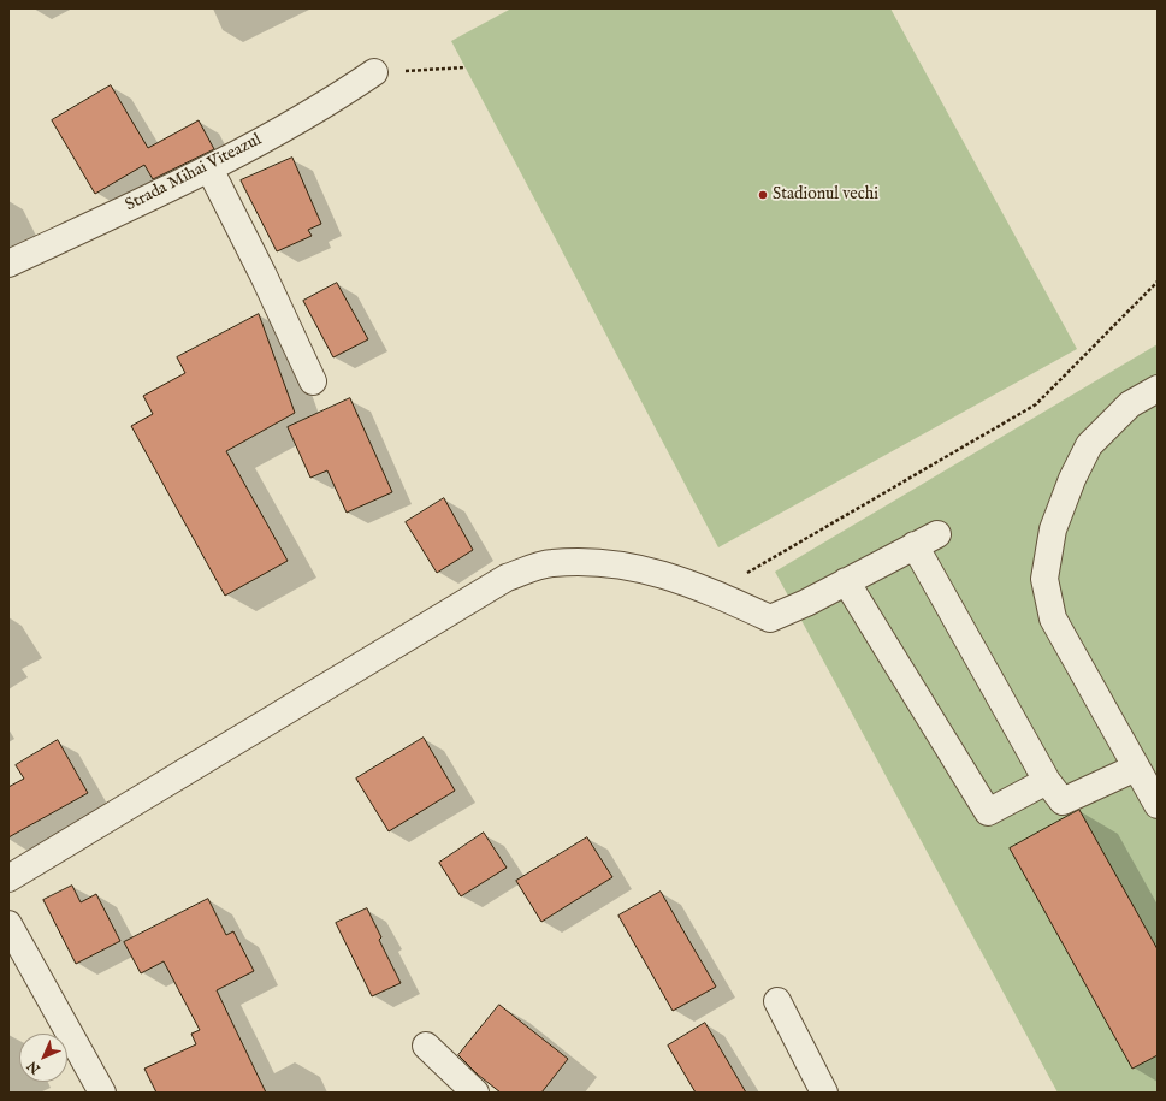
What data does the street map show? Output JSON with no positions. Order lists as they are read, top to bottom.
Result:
{
  "streets": {
    "street": ["Strada Mihai Viteazul"]
  },
  "places": ["Stadionul vechi"],
  "north": "bottom left"
}
